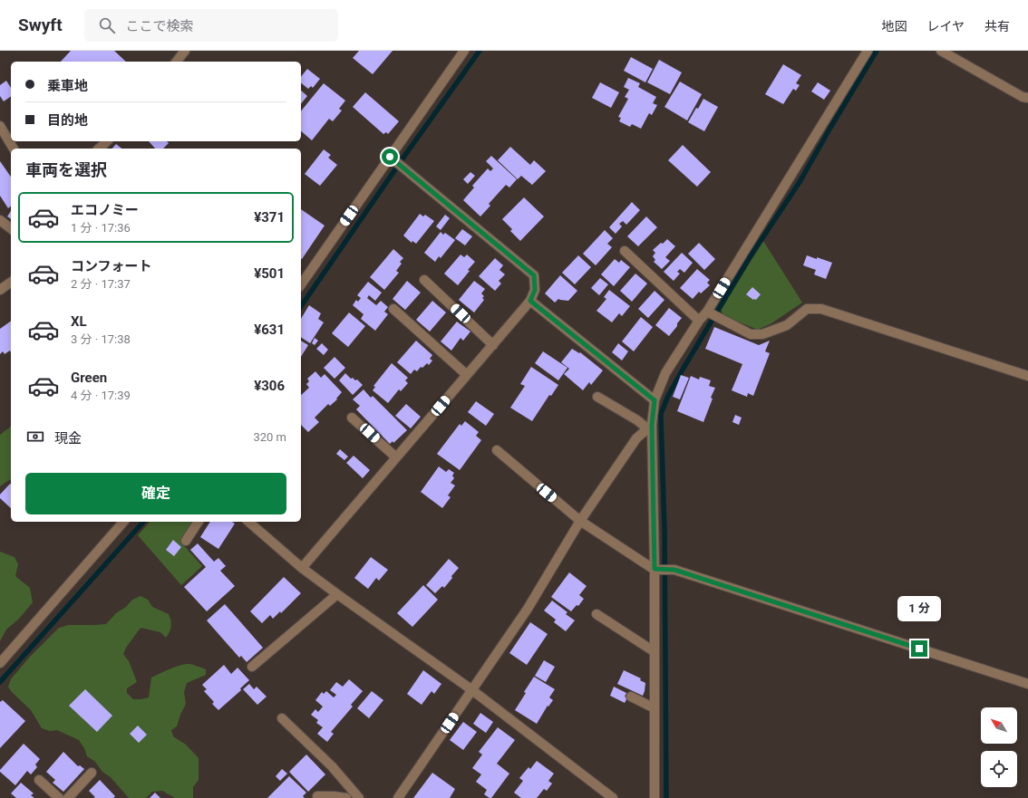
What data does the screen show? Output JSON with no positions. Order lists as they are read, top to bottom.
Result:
{
  "north": "top left",
  "page": {
    "header": "Swyft",
    "search": "ここで検索",
    "nav": ["地図", "レイヤ", "共有"],
    "banner": ["乗車地", "目的地"],
    "heading": "車両を選択",
    "list": [
      {
        "name": "エコノミー",
        "note": "1 分 · 17:36",
        "value": "¥371"
      },
      {
        "name": "コンフォート",
        "note": "2 分 · 17:37",
        "value": "¥501"
      },
      {
        "name": "XL",
        "note": "3 分 · 17:38",
        "value": "¥631"
      },
      {
        "name": "Green",
        "note": "4 分 · 17:39",
        "value": "¥306"
      }
    ],
    "pay": ["現金", "320 m"],
    "buttons": "確定",
    "bubble": "1 分"
  }
}
